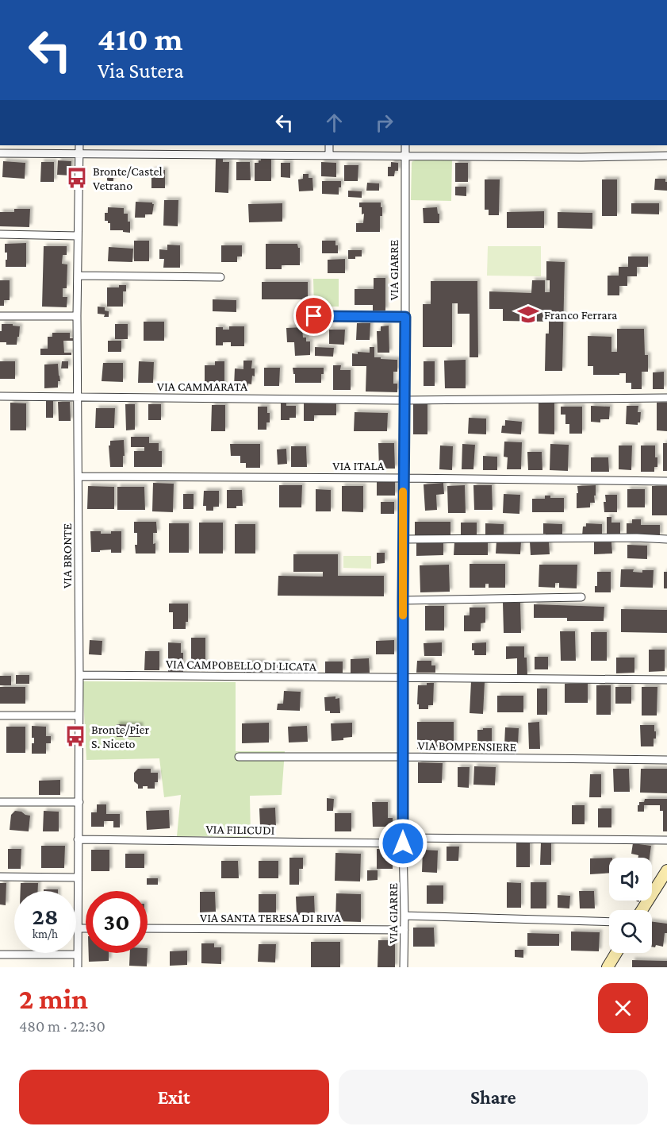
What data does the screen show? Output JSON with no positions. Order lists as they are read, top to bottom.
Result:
{
  "streets": {
    "street": [
      "VIA GIARRE",
      "VIA CAMMARATA",
      "VIA ITALA",
      "VIA BRONTE",
      "VIA CAMPOBELLO DI LICATA",
      "VIA BOMPENSIERE",
      "VIA FILICUDI",
      "VIA SANTA TERESA DI RIVA"
    ]
  },
  "crossings": [
    ["VIA GIARRE", "VIA CAMMARATA"],
    ["VIA GIARRE", "VIA ITALA"],
    ["VIA GIARRE", "VIA CAMPOBELLO DI LICATA"],
    ["VIA GIARRE", "VIA BOMPENSIERE"],
    ["VIA GIARRE", "VIA FILICUDI"],
    ["VIA GIARRE", "VIA SANTA TERESA DI RIVA"],
    ["VIA CAMMARATA", "VIA BRONTE"],
    ["VIA ITALA", "VIA BRONTE"],
    ["VIA BRONTE", "VIA CAMPOBELLO DI LICATA"],
    ["VIA BRONTE", "VIA FILICUDI"]
  ],
  "places": {
    "bus stop": ["Bronte/Castel Vetrano", "Bronte/Pier S. Niceto"],
    "school or university": ["Franco Ferrara"]
  },
  "page": {
    "turn": ["410 m", "Via Sutera"],
    "speed": "28 km/h",
    "limit": "30",
    "heading": ["2 min", "480 m · 22:30"],
    "buttons": ["Exit", "Share"]
  }
}
